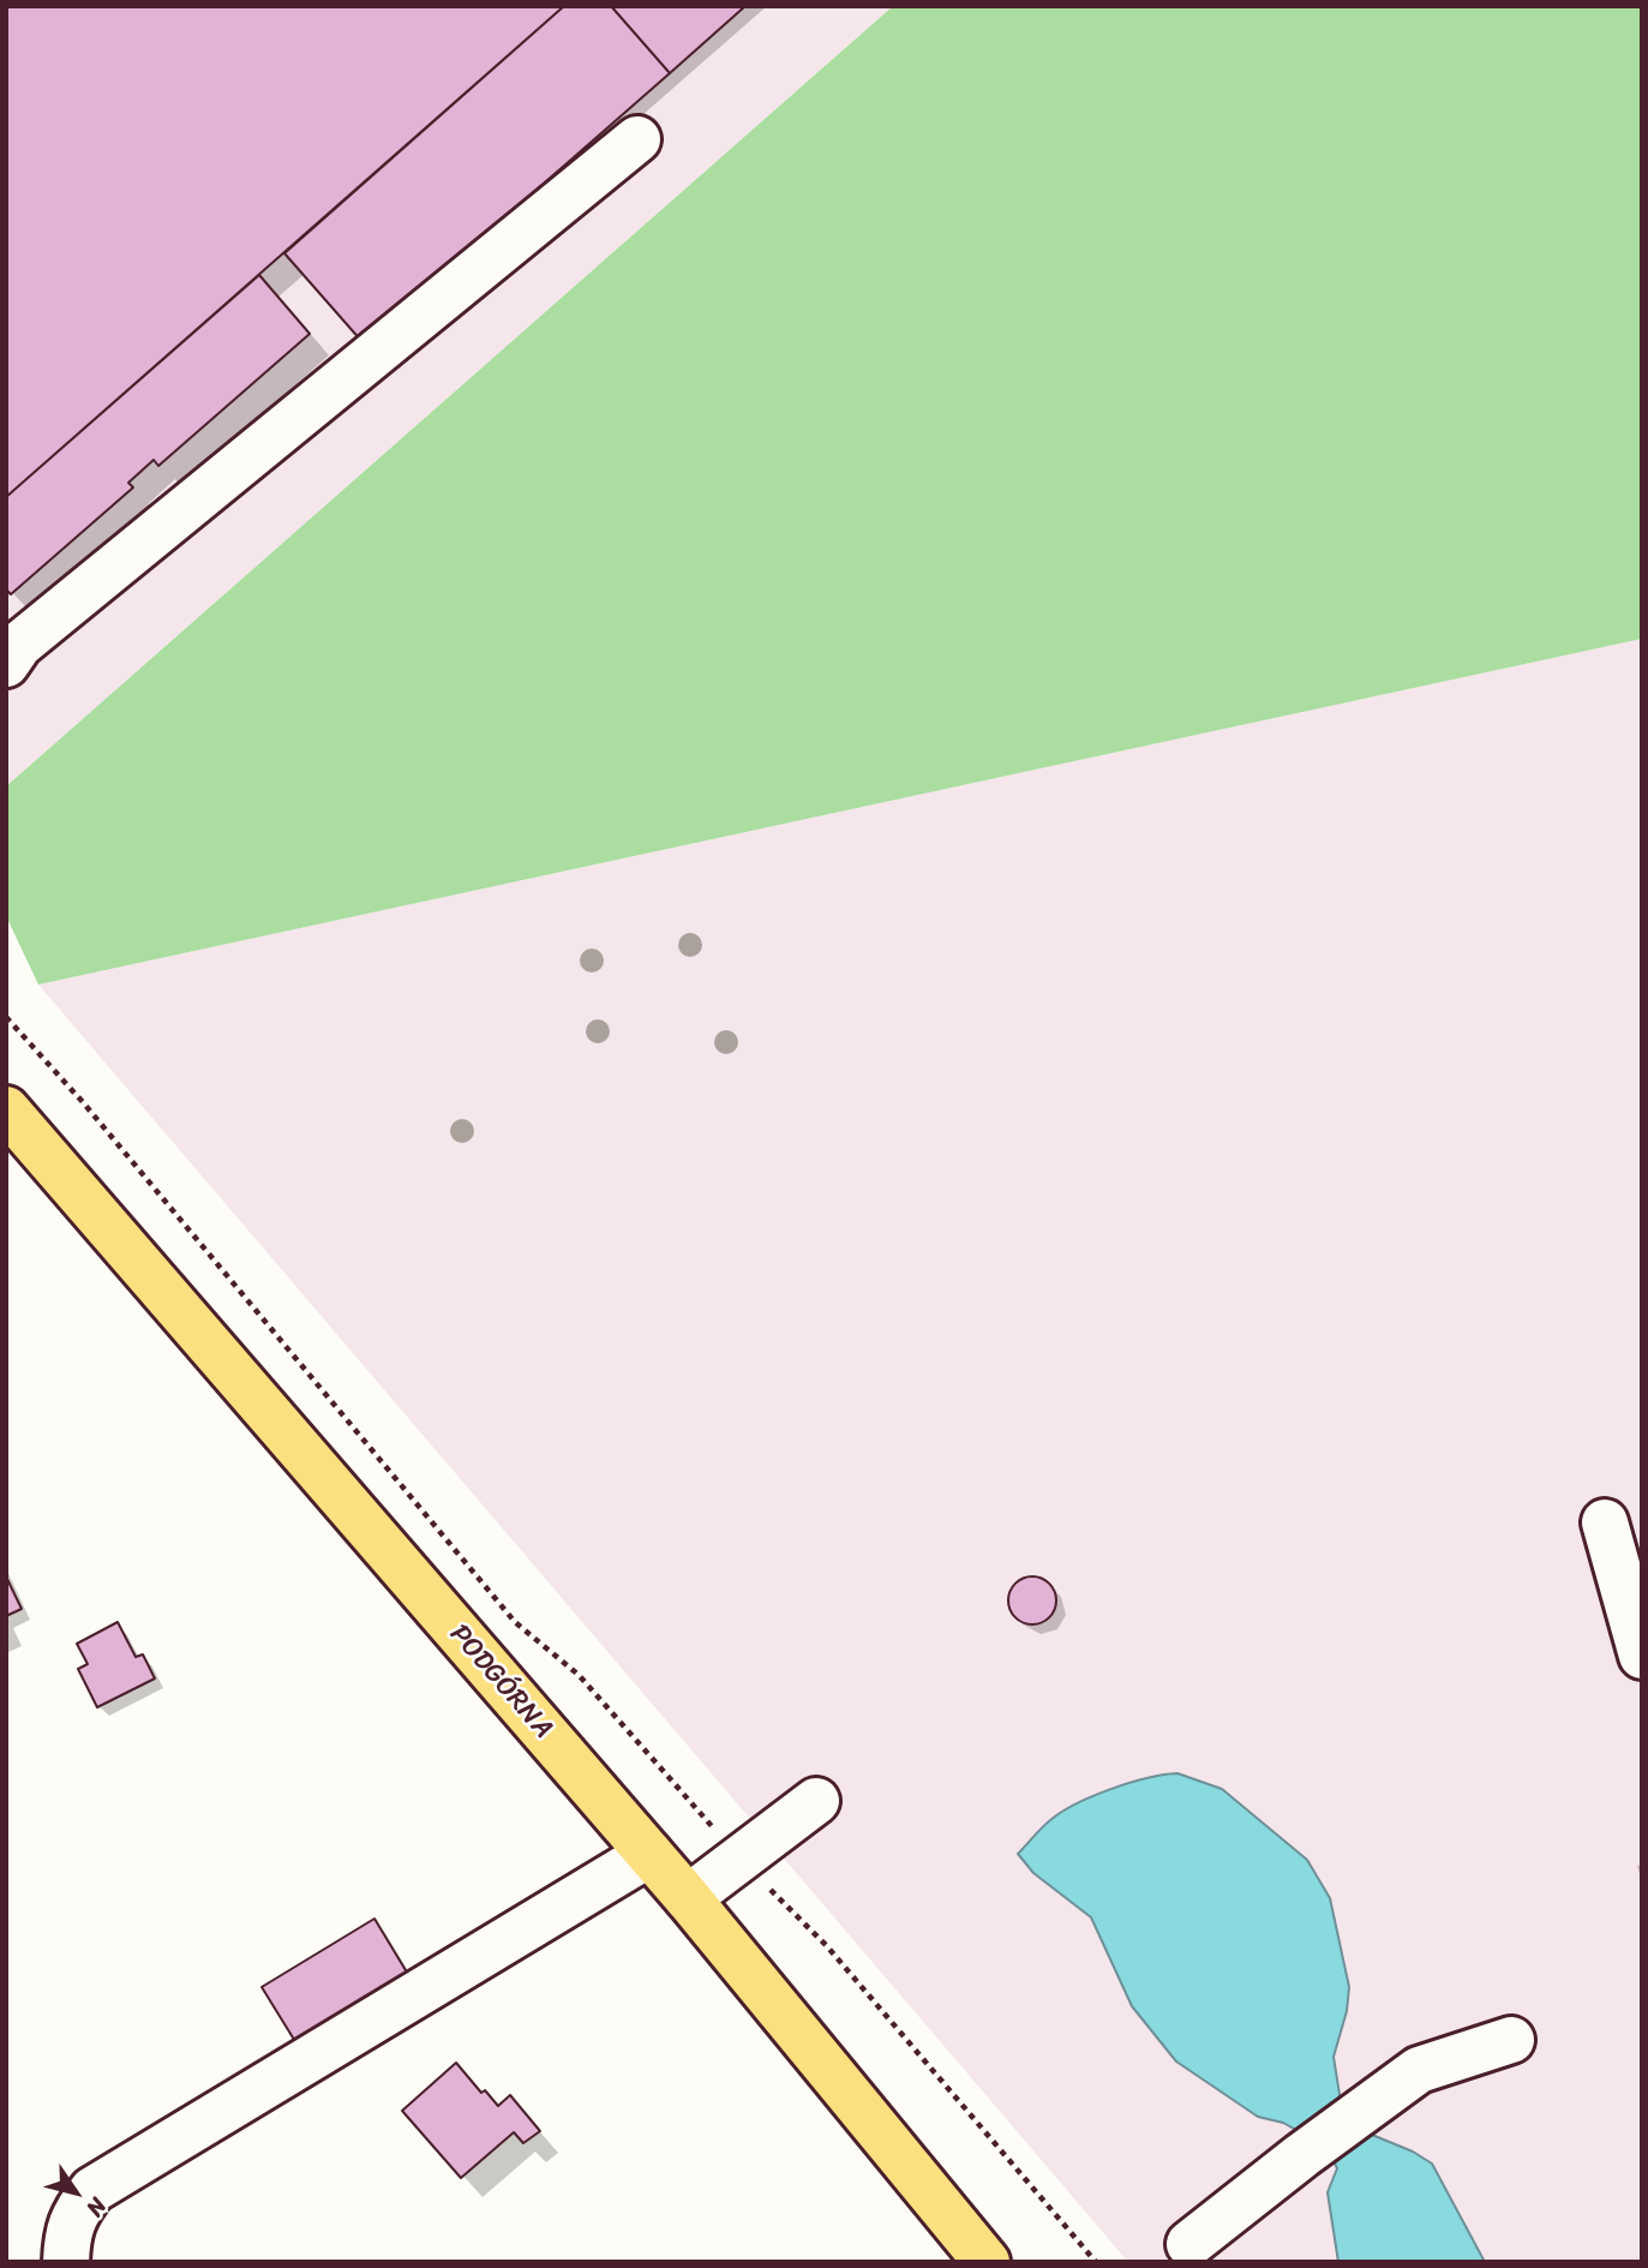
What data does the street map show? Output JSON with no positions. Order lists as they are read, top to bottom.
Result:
{
  "streets": {
    "main road": ["PODGÓRNA"]
  },
  "north": "bottom right"
}
